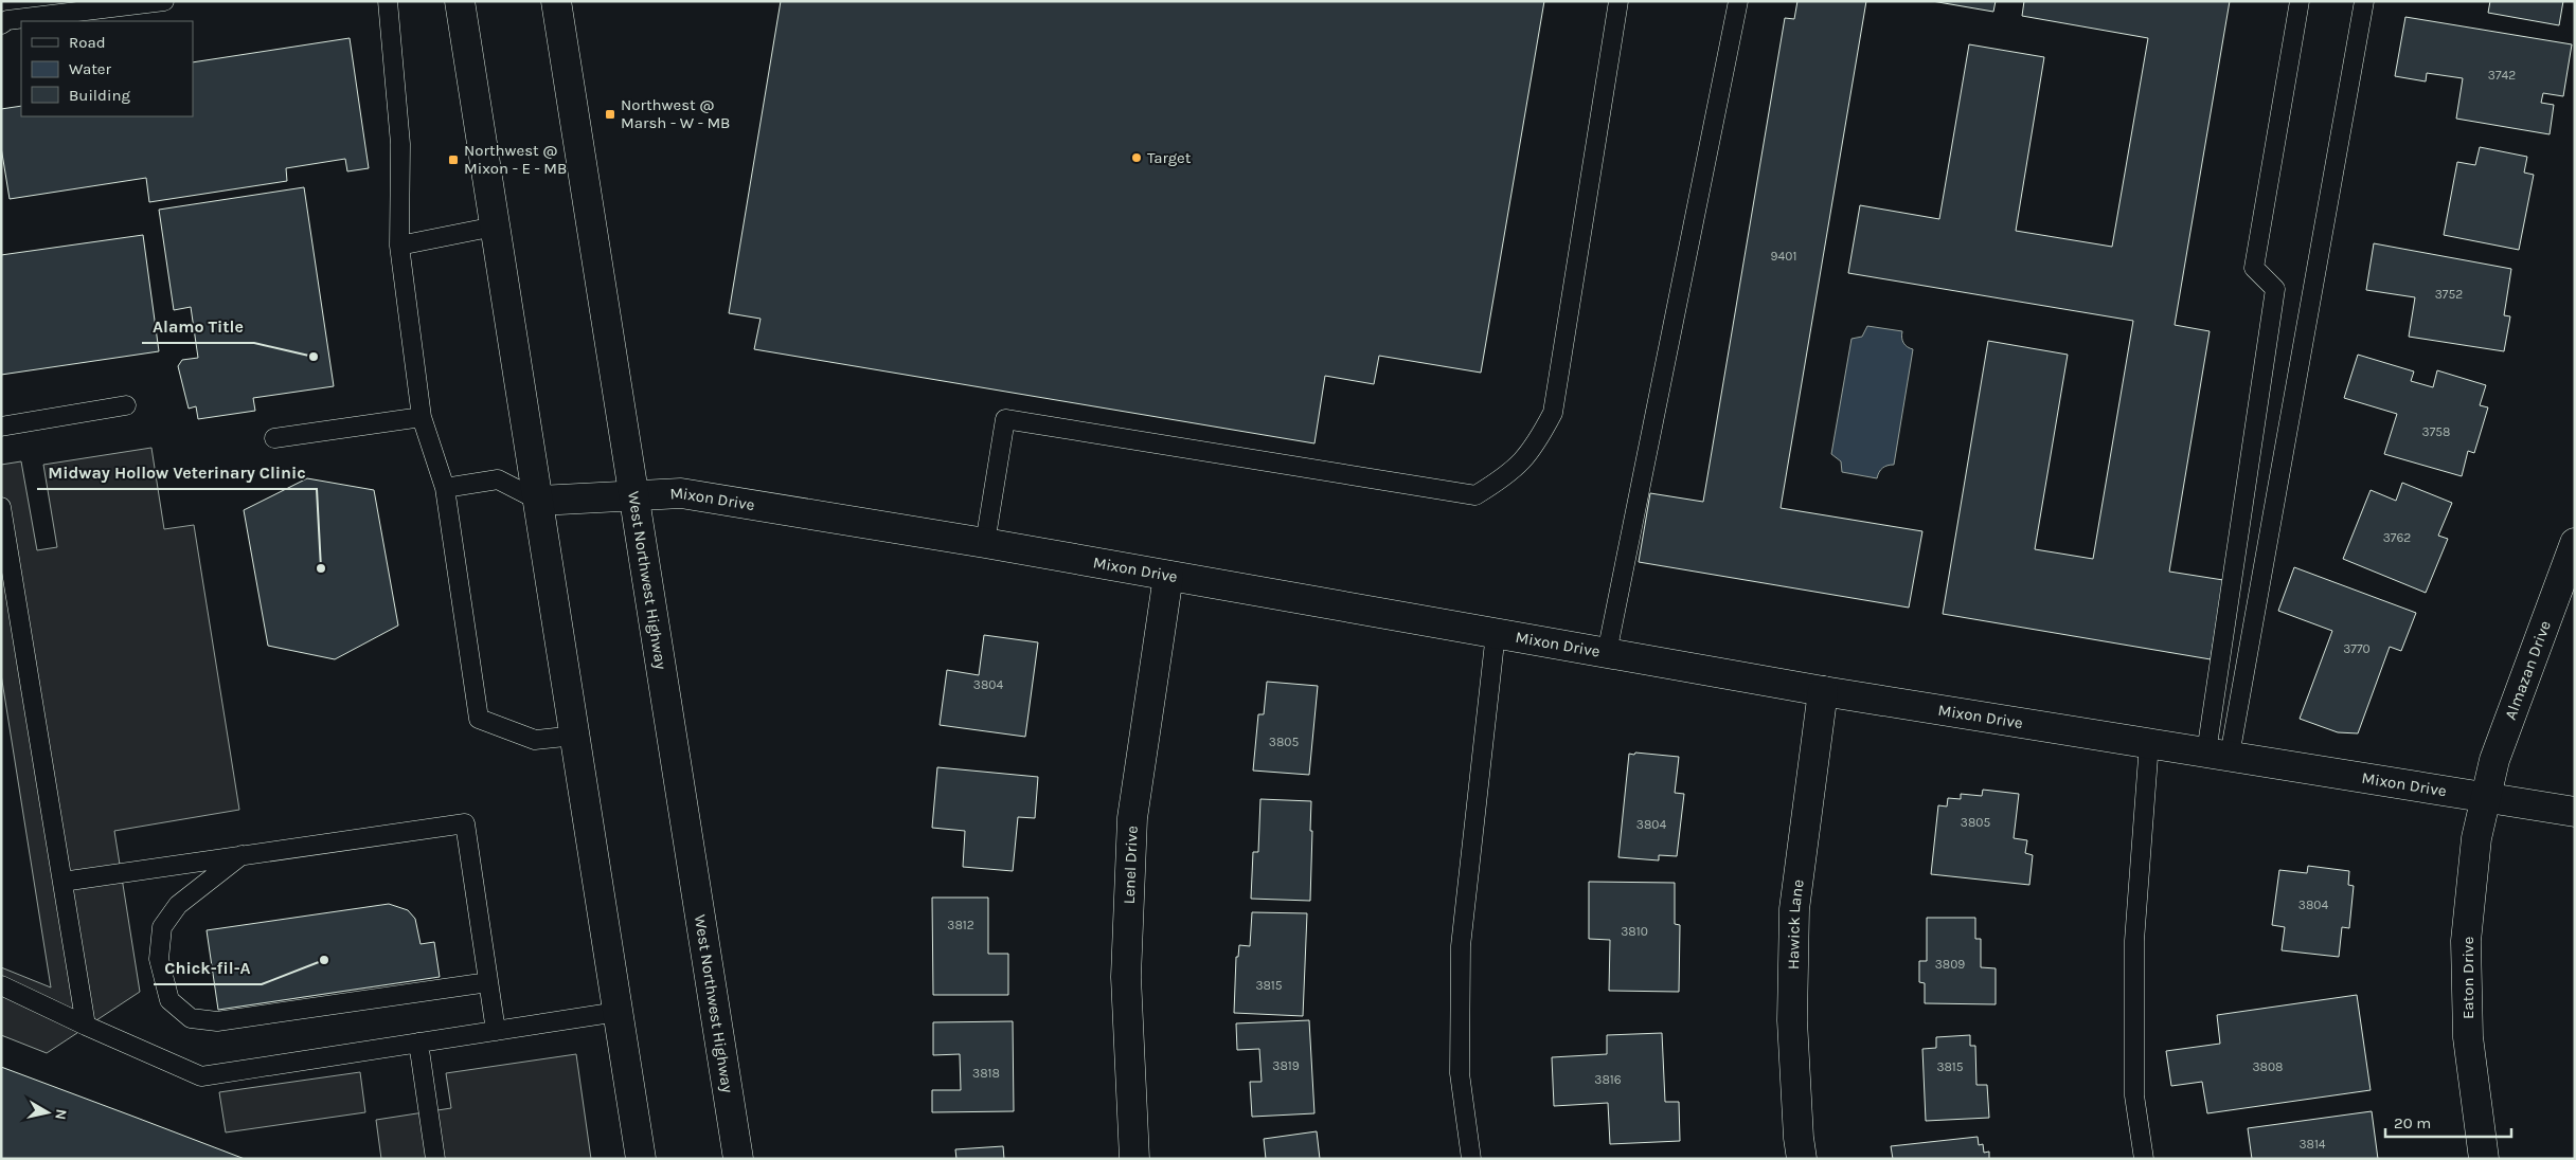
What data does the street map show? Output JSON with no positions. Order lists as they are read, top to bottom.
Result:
{
  "streets": {
    "street": [
      "Mixon Drive",
      "West Northwest Highway",
      "Almazan Drive",
      "Lenel Drive",
      "Hawick Lane",
      "Eaton Drive"
    ]
  },
  "crossings": [
    ["Mixon Drive", "West Northwest Highway"],
    ["Mixon Drive", "Almazan Drive"],
    ["Mixon Drive", "Lenel Drive"],
    ["Mixon Drive", "Hawick Lane"],
    ["Mixon Drive", "Eaton Drive"],
    ["Almazan Drive", "Eaton Drive"]
  ],
  "places": {
    "transit": ["Northwest @ Marsh - W - MB", "Northwest @ Mixon - E - MB"],
    "other": [
      "Target",
      "Alamo Title",
      "Midway Hollow Veterinary Clinic",
      "Chick-fil-A"
    ]
  },
  "house_numbers": [
    "3742",
    "9401",
    "3752",
    "3758",
    "3762",
    "3770",
    "3804",
    "3805",
    "3805",
    "3804",
    "3804",
    "3812",
    "3810",
    "3809",
    "3815",
    "3819",
    "3815",
    "3808",
    "3818",
    "3816",
    "3814"
  ],
  "legend": ["Road", "Water", "Building"],
  "scale_bar": "20 m",
  "north": "right"
}
